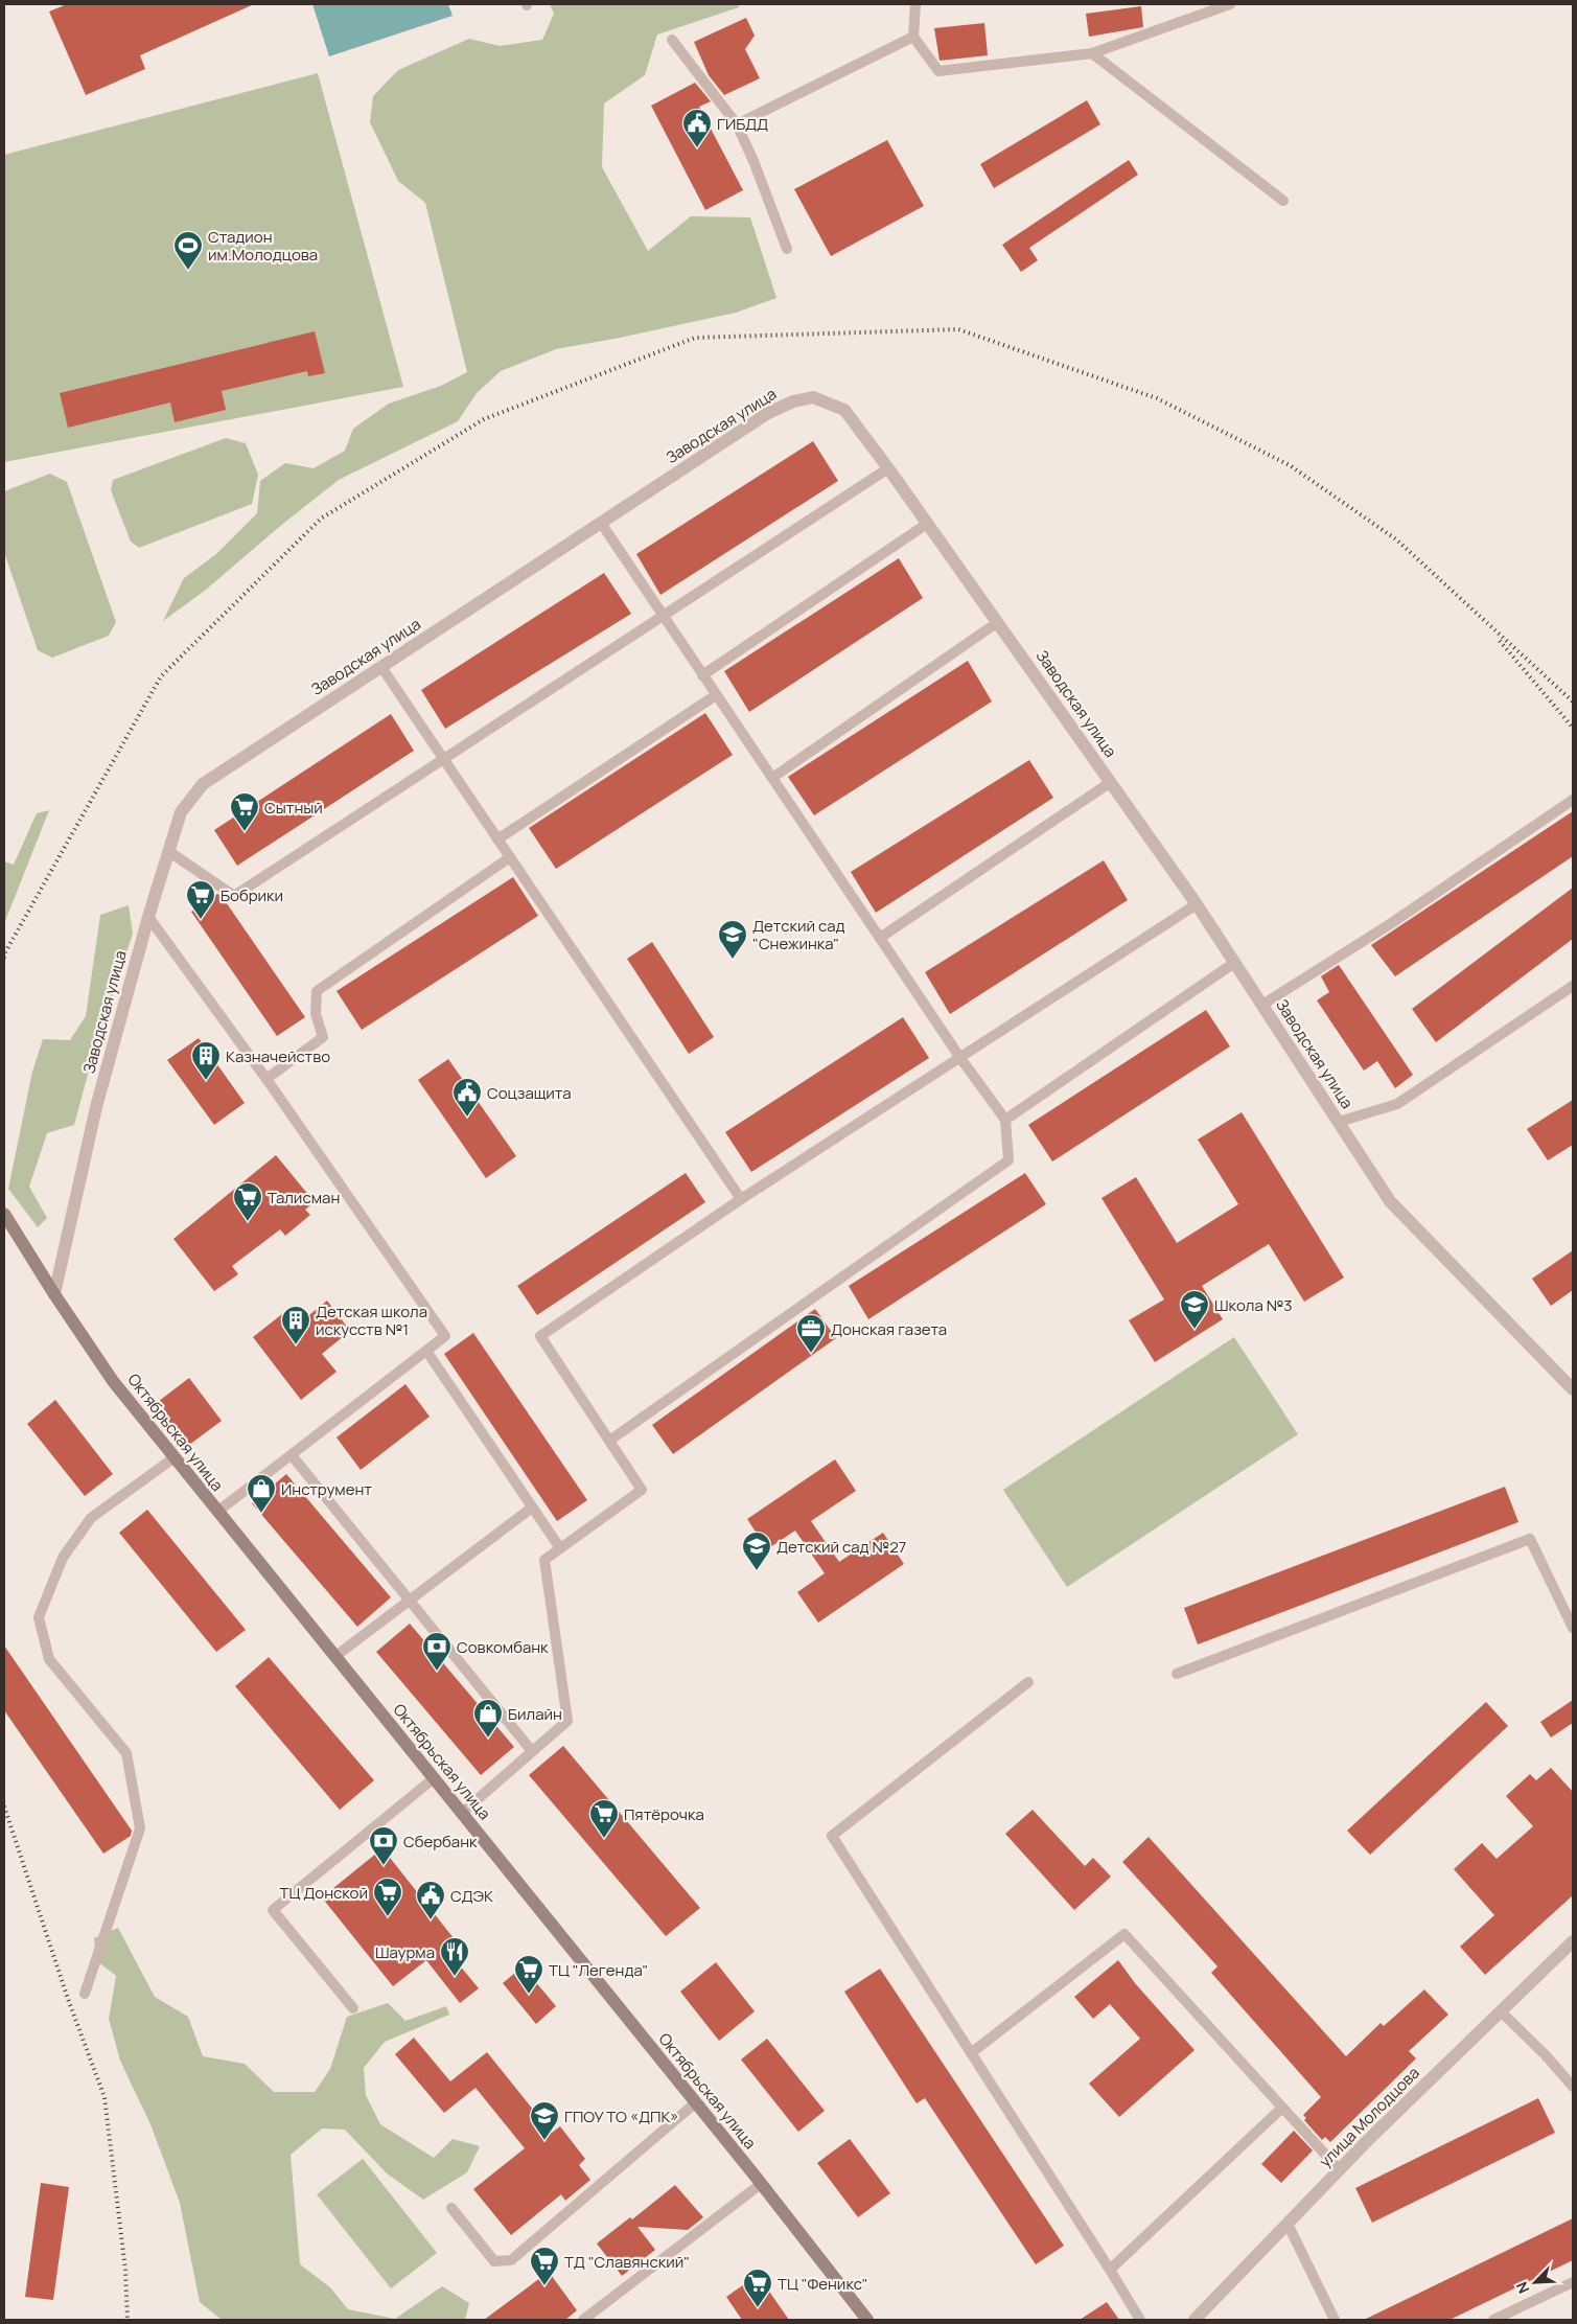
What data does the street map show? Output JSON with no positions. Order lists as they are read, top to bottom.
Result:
{
  "streets": {
    "main road": ["Октябрьская улица"],
    "street": ["Заводская улица", "улица Молодцова"]
  },
  "crossings": [
    ["Заводская улица", "Октябрьская улица"]
  ],
  "places": {
    "public building": ["ГИБДД", "Соцзащита", "СДЭК"],
    "sports": ["Стадион им.Молодцова"],
    "supermarket": [
      "Сытный",
      "Бобрики",
      "Талисман",
      "Пятёрочка",
      "ТЦ Донской",
      "ТЦ \"Легенда\"",
      "ТД \"Славянский\"",
      "ТЦ \"Феникс\""
    ],
    "school or university": [
      "Детский сад \"Снежинка\"",
      "Школа №3",
      "Детский сад №27",
      "ГПОУ ТО «ДПК»"
    ],
    "building": ["Казначейство", "Детская школа искусств №1"],
    "office": ["Донская газета"],
    "shop": ["Инструмент", "Билайн"],
    "bank": ["Совкомбанк", "Сбербанк"],
    "restaurant": ["Шаурма"]
  },
  "north": "bottom left"
}
